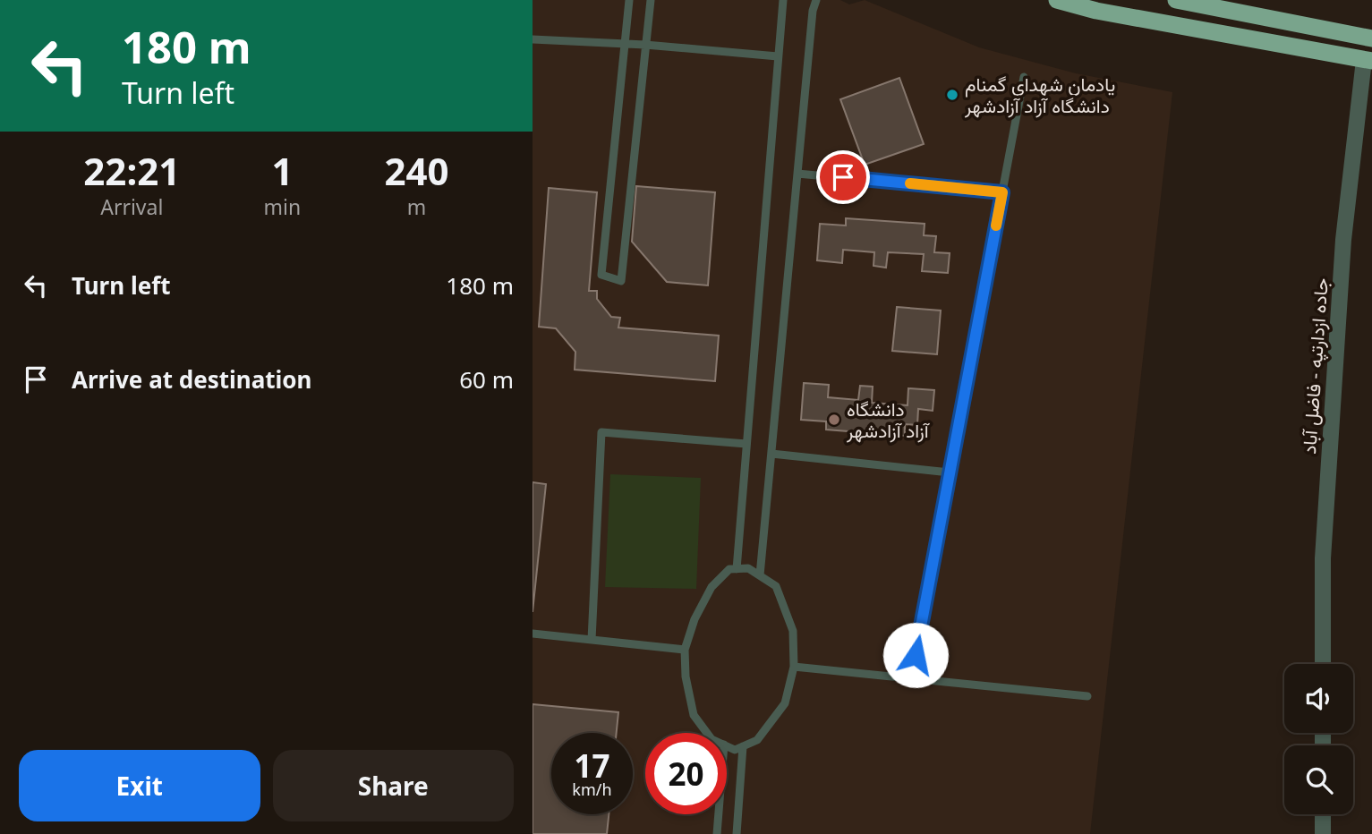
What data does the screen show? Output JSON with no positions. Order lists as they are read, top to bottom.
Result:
{
  "streets": {
    "street": ["جاده‌ ازدارتپه - فاضل آباد"]
  },
  "places": ["یادمان شهدای گمنام دانشگاه آزاد آزادشهر", "دانشگاه آزاد آزادشهر"],
  "page": {
    "turn": ["180 m", "Turn left"],
    "eta": [
      "22:21",
      "Arrival",
      "1",
      "min",
      "240",
      "m"
    ],
    "list": [
      {
        "name": "Turn left",
        "value": "180 m"
      },
      {
        "name": "Arrive at destination",
        "value": "60 m"
      }
    ],
    "speed": "17 km/h",
    "limit": "20",
    "buttons": ["Exit", "Share"]
  }
}
